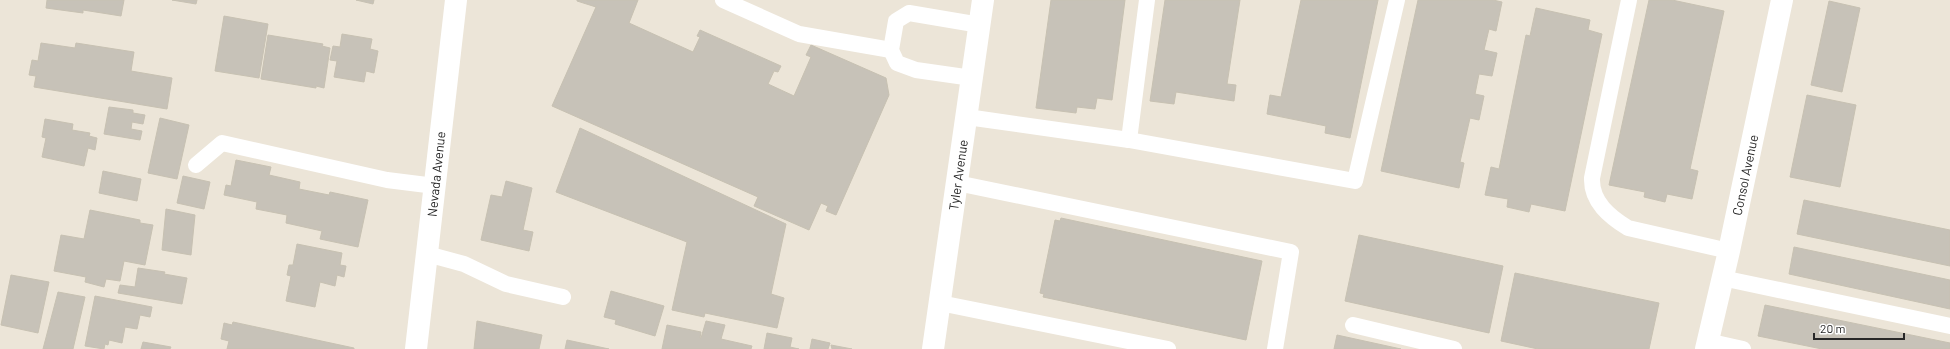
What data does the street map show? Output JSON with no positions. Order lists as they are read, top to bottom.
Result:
{
  "streets": {
    "street": ["Nevada Avenue", "Tyler Avenue", "Consol Avenue"]
  },
  "scale_bar": "20 m"
}
